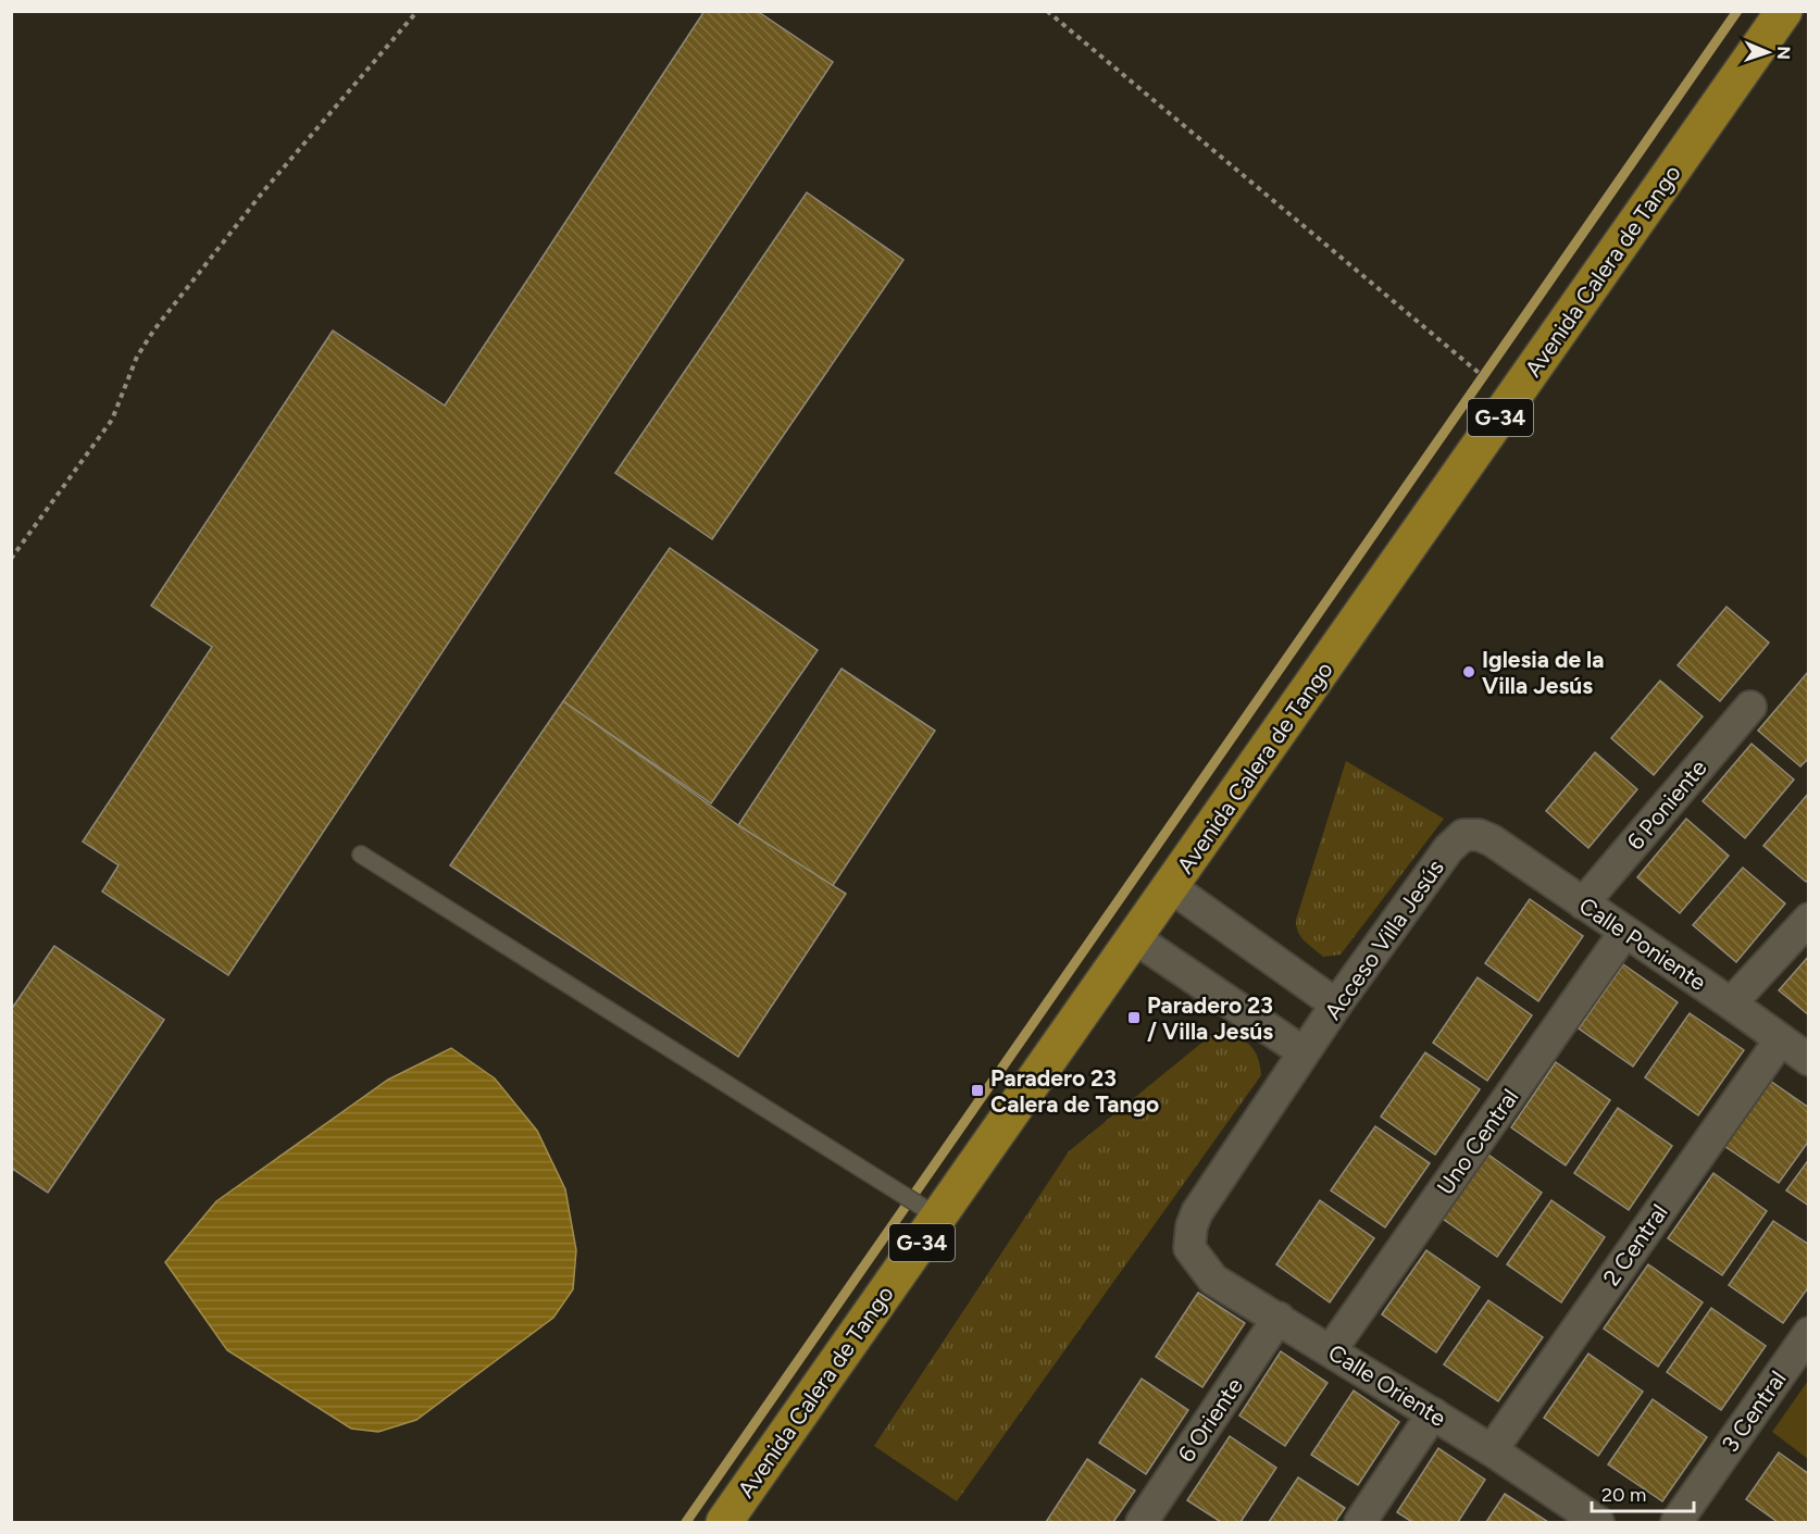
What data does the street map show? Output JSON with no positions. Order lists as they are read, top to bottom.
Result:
{
  "streets": {
    "main road": ["Avenida Calera de Tango", "G-34"],
    "street": [
      "6 Poniente",
      "Acceso Villa Jesús",
      "Calle Poniente",
      "Uno Central",
      "2 Central",
      "Calle Oriente",
      "3 Central",
      "6 Oriente"
    ]
  },
  "crossings": [
    ["6 Poniente", "Calle Poniente"],
    ["Acceso Villa Jesús", "Calle Poniente"],
    ["Acceso Villa Jesús", "Calle Oriente"],
    ["Calle Poniente", "Uno Central"],
    ["Calle Poniente", "2 Central"],
    ["Uno Central", "Calle Oriente"],
    ["2 Central", "Calle Oriente"],
    ["Calle Oriente", "6 Oriente"]
  ],
  "places": {
    "other": ["Iglesia de la Villa Jesús"],
    "transit": ["Paradero 23 / Villa Jesús", "Paradero 23 Calera de Tango"]
  },
  "scale_bar": "20 m",
  "north": "right"
}
